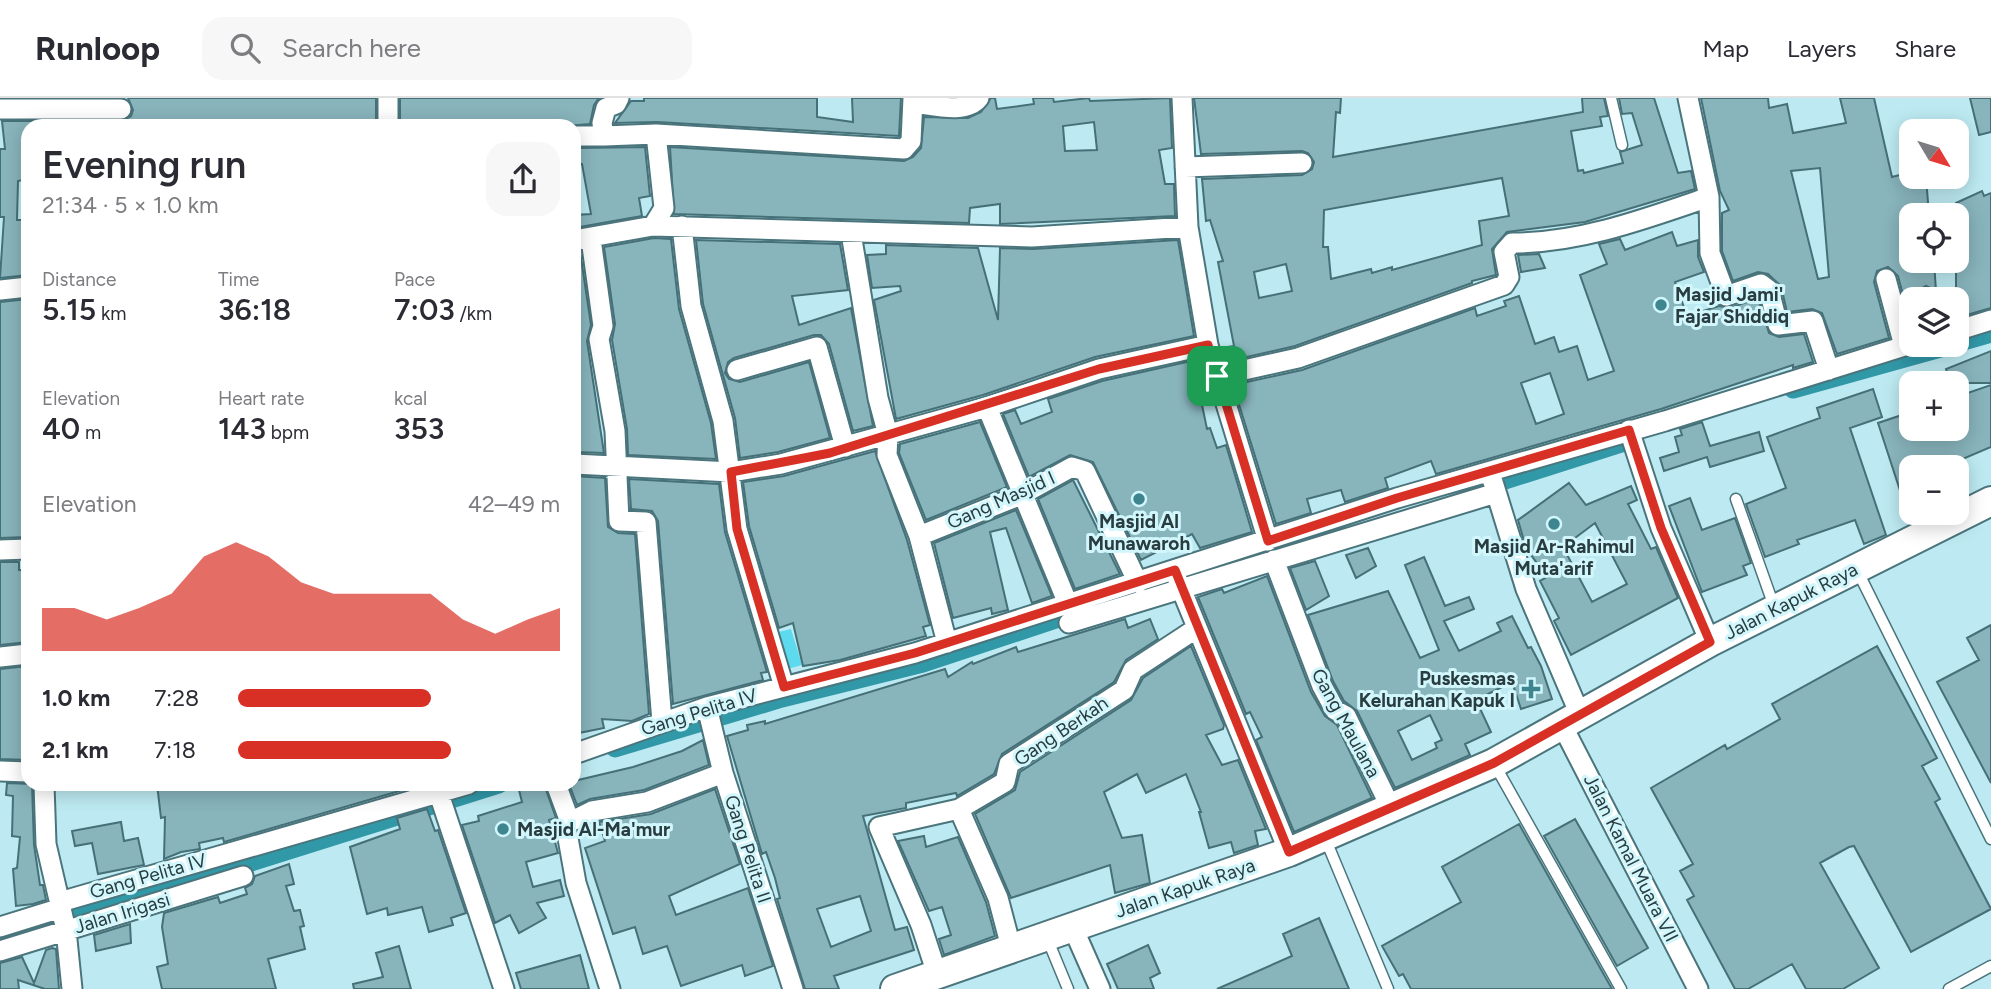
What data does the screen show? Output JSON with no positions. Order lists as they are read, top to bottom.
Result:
{
  "streets": {
    "main road": ["Jalan Kapuk Raya"],
    "street": [
      "Gang Masjid I",
      "Gang Pelita IV",
      "Gang Maulana",
      "Gang Berkah",
      "Gang Pelita II",
      "Jalan Kamal Muara VII",
      "Jalan Irigasi"
    ]
  },
  "crossings": [
    ["Gang Masjid I", "Gang Pelita IV"],
    ["Jalan Kapuk Raya", "Gang Maulana"],
    ["Jalan Kapuk Raya", "Gang Berkah"],
    ["Jalan Kapuk Raya", "Jalan Kamal Muara VII"],
    ["Gang Pelita IV", "Gang Pelita II"],
    ["Gang Pelita IV", "Jalan Irigasi"]
  ],
  "places": {
    "other": [
      "Masjid Jami' Fajar Shiddiq",
      "Masjid Al Munawaroh",
      "Masjid Ar-Rahimul Muta'arif",
      "Masjid Al-Ma'mur"
    ],
    "health": ["Puskesmas Kelurahan Kapuk I"]
  },
  "north": "bottom right",
  "page": {
    "header": "Runloop",
    "search": "Search here",
    "nav": ["Map", "Layers", "Share"],
    "map_buttons": ["+", "−"],
    "heading": ["Evening run", "21:34 · 5 × 1.0 km"],
    "stats": [
      ["Distance", "5.15 km"],
      ["Time", "36:18"],
      ["Pace", "7:03 /km"],
      ["Elevation", "40 m"],
      ["Heart rate", "143 bpm"],
      ["kcal", "353"]
    ],
    "chart": ["Elevation", "42–49 m"],
    "list": [
      {
        "name": "1.0 km",
        "note": "7:28"
      },
      {
        "name": "2.1 km",
        "note": "7:18"
      }
    ]
  }
}
